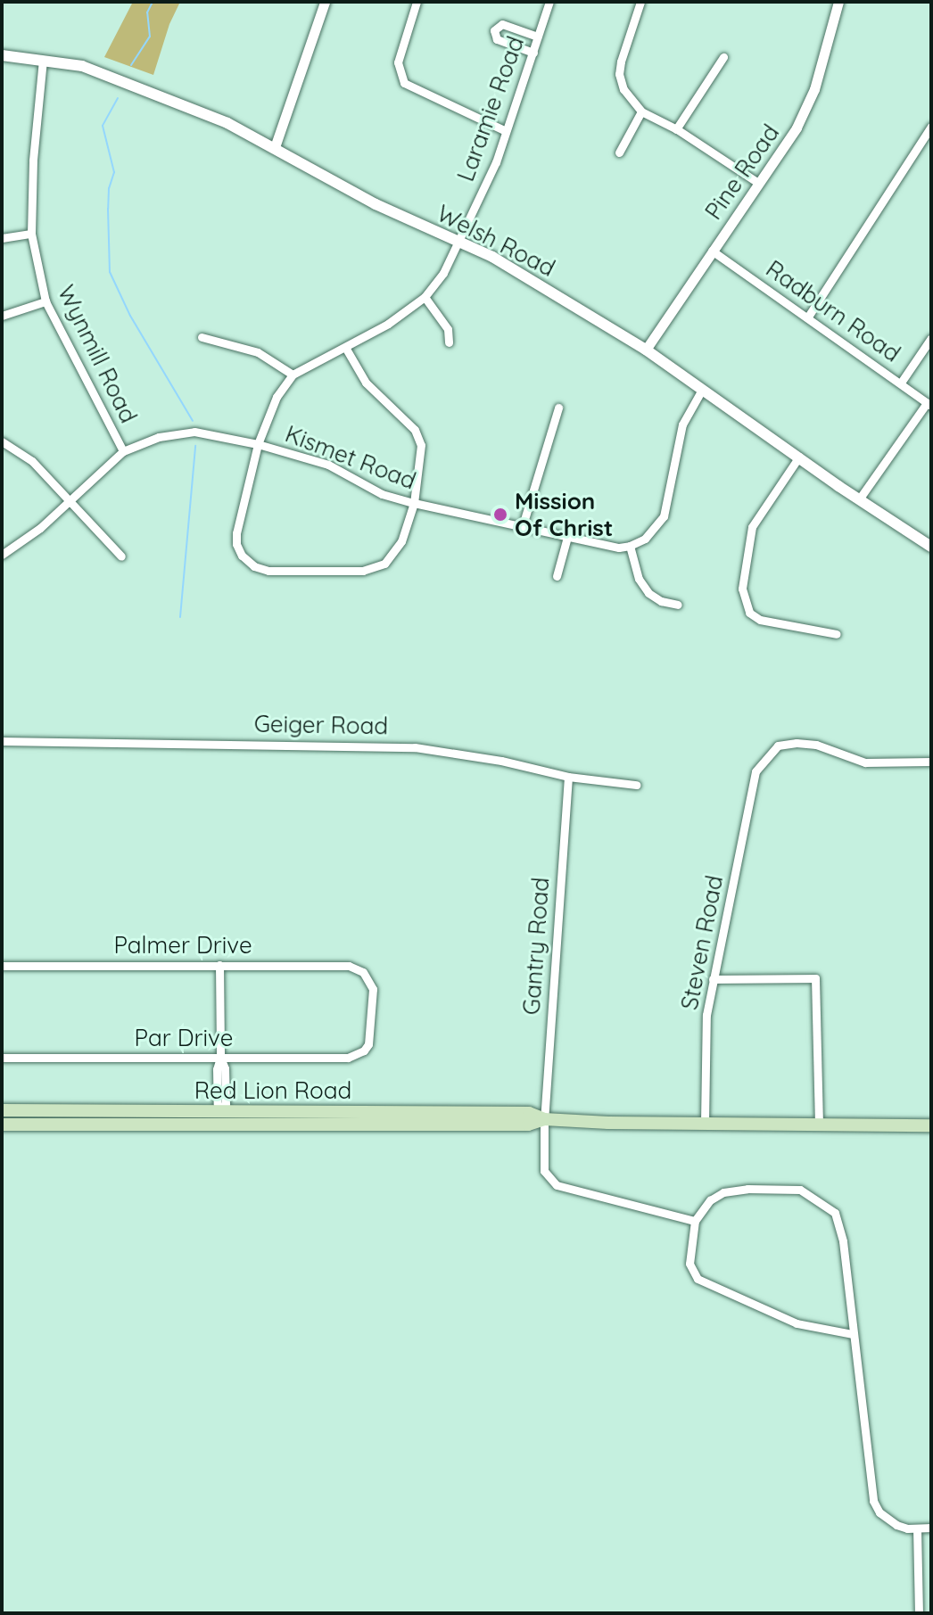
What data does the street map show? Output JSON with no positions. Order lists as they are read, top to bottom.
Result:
{
  "streets": {
    "main road": ["Welsh Road", "Red Lion Road"],
    "street": [
      "Laramie Road",
      "Pine Road",
      "Radburn Road",
      "Wynmill Road",
      "Kismet Road",
      "Geiger Road",
      "Steven Road",
      "Palmer Drive",
      "Gantry Road",
      "Par Drive"
    ]
  },
  "crossings": [
    ["Laramie Road", "Welsh Road"],
    ["Laramie Road", "Kismet Road"],
    ["Pine Road", "Welsh Road"],
    ["Pine Road", "Radburn Road"],
    ["Welsh Road", "Wynmill Road"],
    ["Wynmill Road", "Kismet Road"],
    ["Geiger Road", "Gantry Road"],
    ["Steven Road", "Red Lion Road"],
    ["Palmer Drive", "Par Drive"],
    ["Gantry Road", "Red Lion Road"]
  ],
  "places": ["Mission Of Christ"]
}
